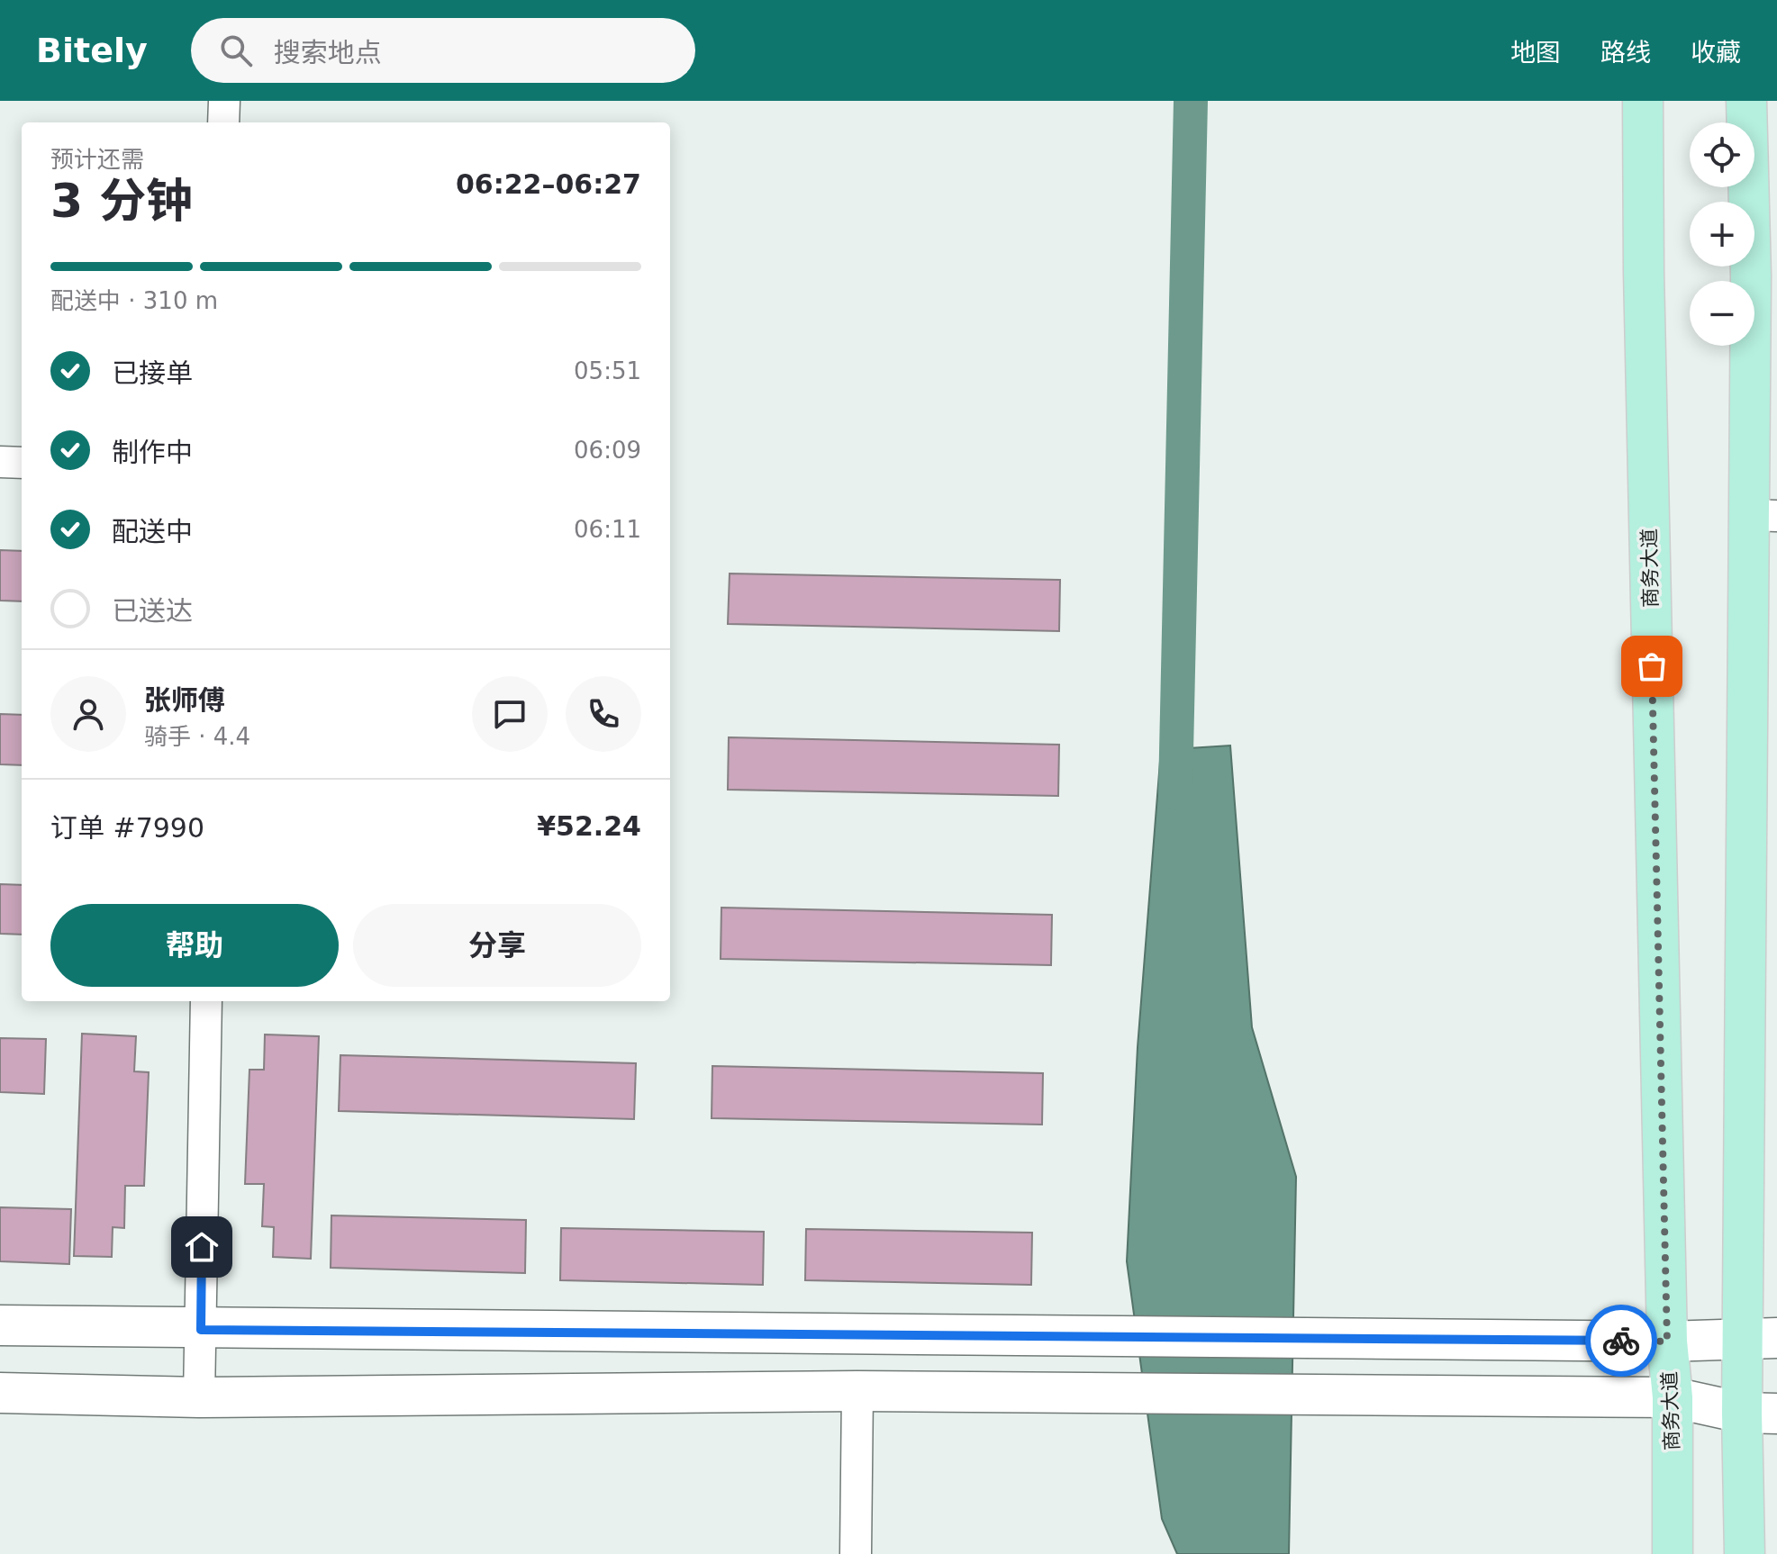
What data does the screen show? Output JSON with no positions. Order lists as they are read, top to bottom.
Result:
{
  "streets": {
    "main road": ["商务大道"]
  },
  "page": {
    "header": "Bitely",
    "search": "搜索地点",
    "nav": ["地图", "路线", "收藏"],
    "map_buttons": ["+", "−"],
    "heading": ["3 分钟", "预计还需", "06:22–06:27"],
    "panel": [
      "张师傅",
      "骑手 · 4.4",
      "订单 #7990",
      "¥52.24"
    ],
    "bar": "配送中 · 310 m",
    "list": [
      ["已接单", "05:51"],
      ["制作中", "06:09"],
      ["配送中", "06:11"],
      "已送达"
    ],
    "buttons": ["帮助", "分享"]
  }
}
